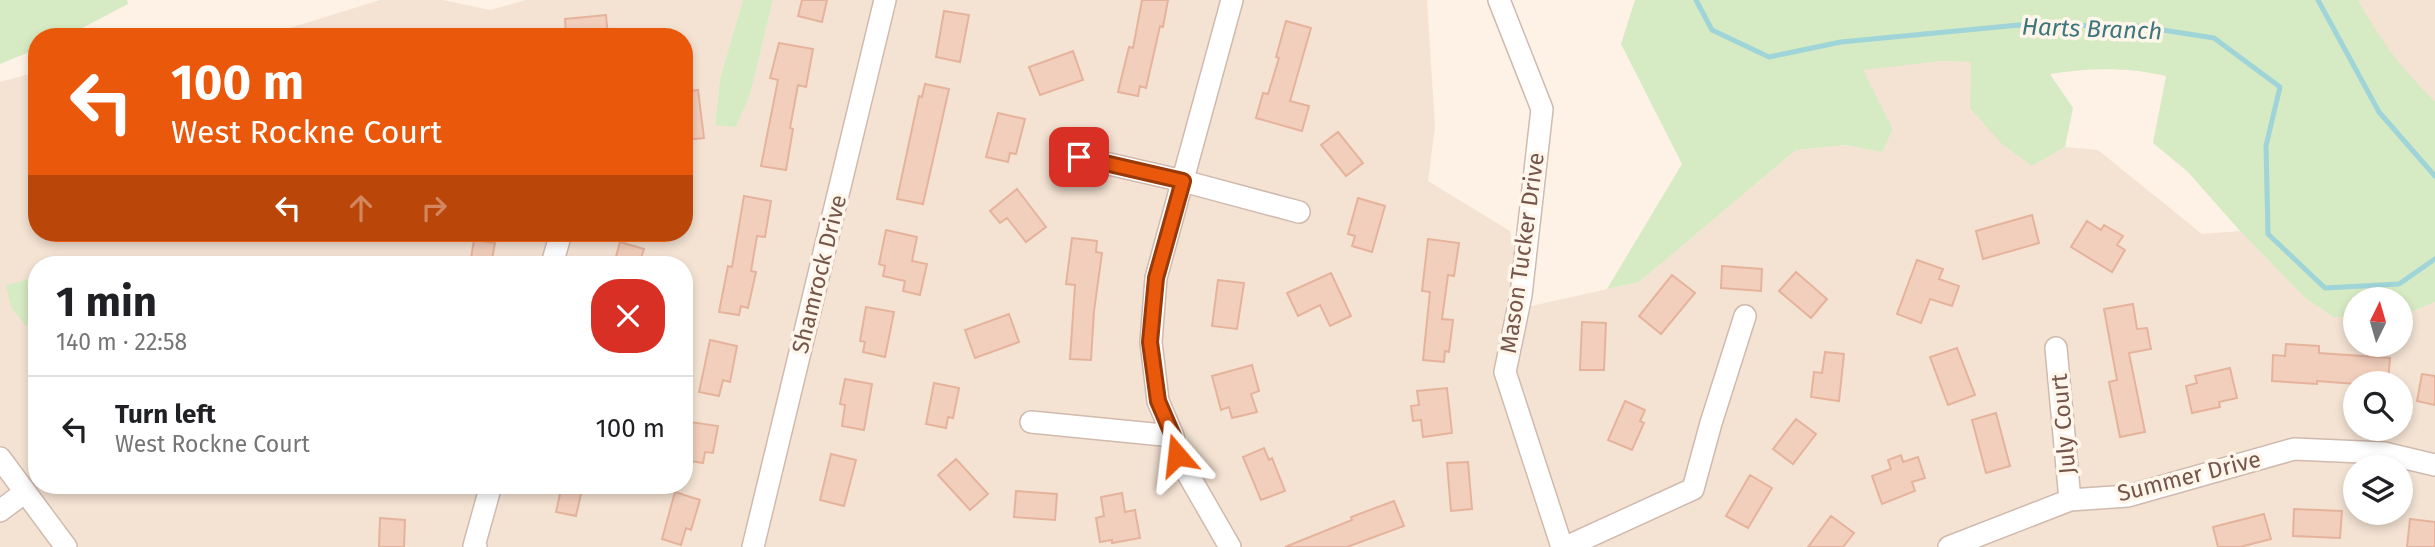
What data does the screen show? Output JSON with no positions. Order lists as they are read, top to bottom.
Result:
{
  "streets": {
    "street": [
      "Mason Tucker Drive",
      "Shamrock Drive",
      "July Court",
      "Summer Drive"
    ]
  },
  "crossings": [
    ["July Court", "Summer Drive"]
  ],
  "water": ["Harts Branch"],
  "north": "top",
  "page": {
    "turn": ["100 m", "West Rockne Court"],
    "heading": ["1 min", "140 m · 22:58"],
    "list": [
      {
        "name": "Turn left",
        "note": "West Rockne Court",
        "value": "100 m"
      }
    ]
  }
}
